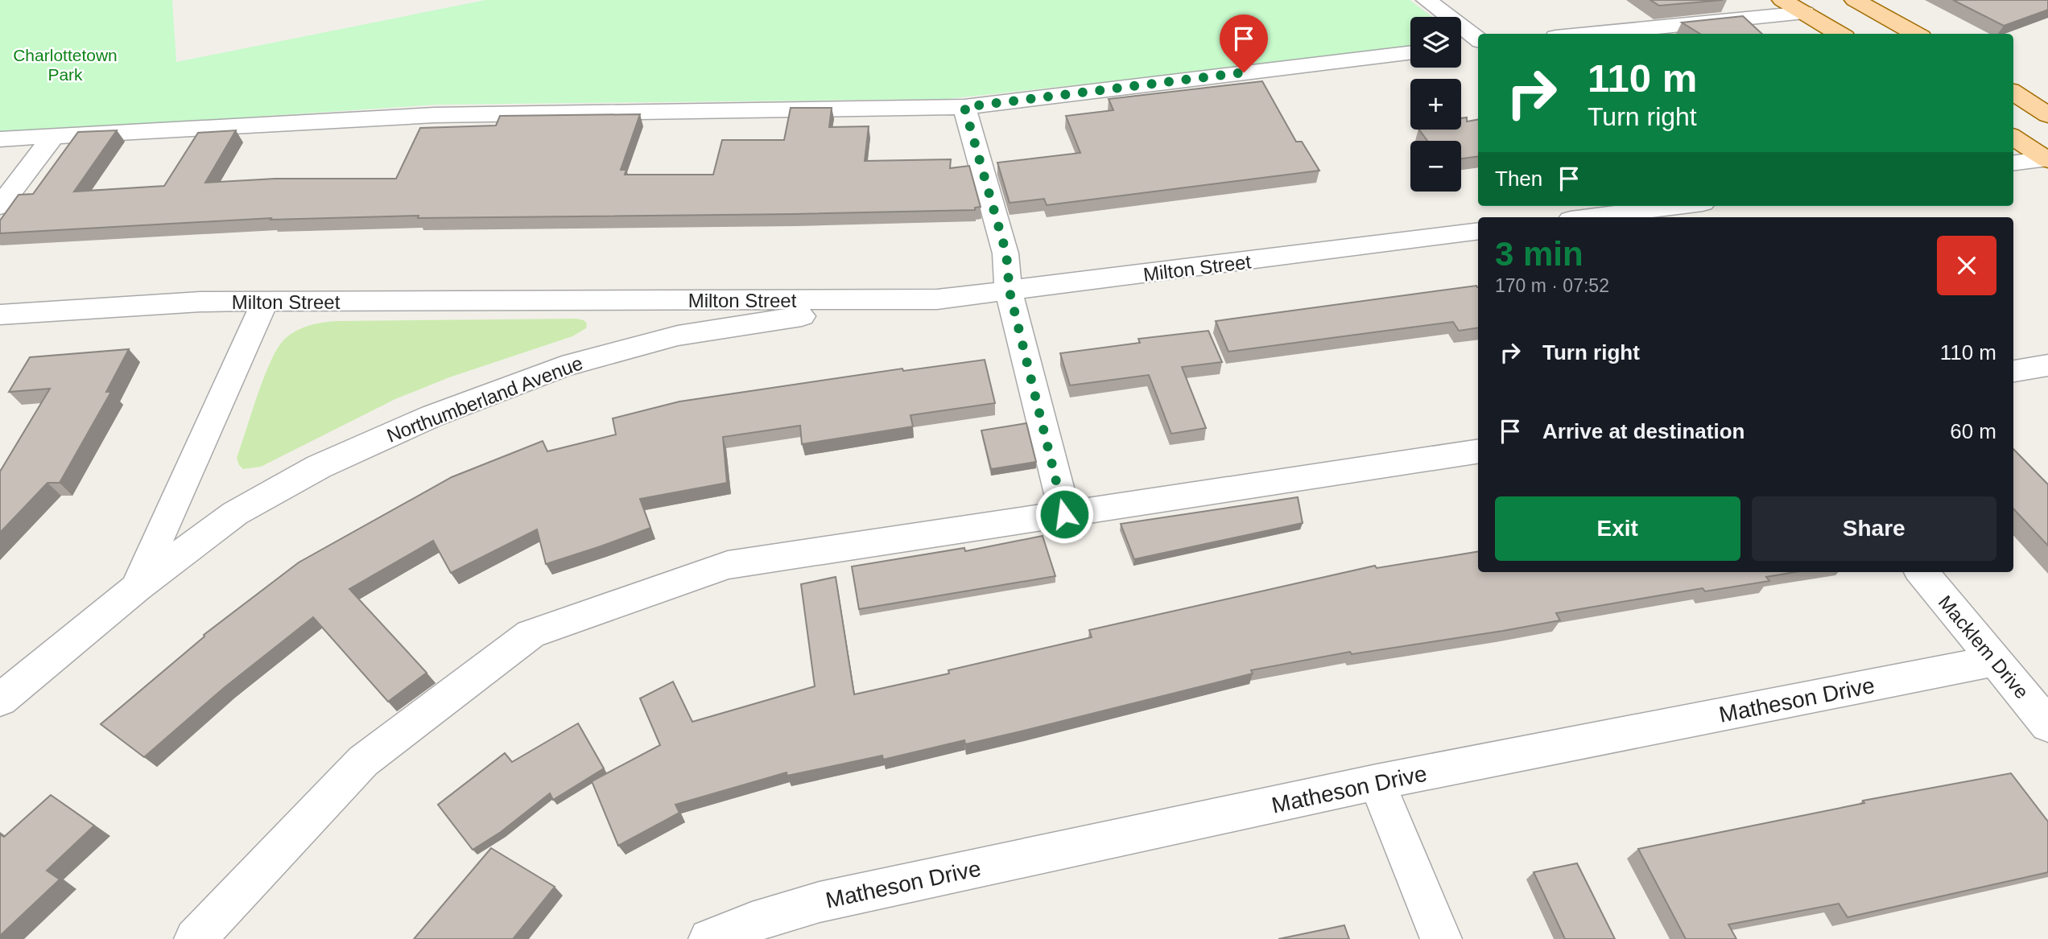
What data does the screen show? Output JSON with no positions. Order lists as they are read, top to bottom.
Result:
{
  "streets": {
    "street": [
      "Milton Street",
      "Northumberland Avenue",
      "Macklem Drive",
      "Matheson Drive"
    ]
  },
  "crossings": [
    ["Milton Street", "Northumberland Avenue"],
    ["Macklem Drive", "Matheson Drive"]
  ],
  "parks": ["Charlottetown Park"],
  "page": {
    "map_buttons": ["+", "−"],
    "turn": ["110 m", "Turn right"],
    "then": "Then",
    "heading": ["3 min", "170 m · 07:52"],
    "list": [
      {
        "name": "Turn right",
        "value": "110 m"
      },
      {
        "name": "Arrive at destination",
        "value": "60 m"
      }
    ],
    "buttons": ["Exit", "Share"]
  }
}
